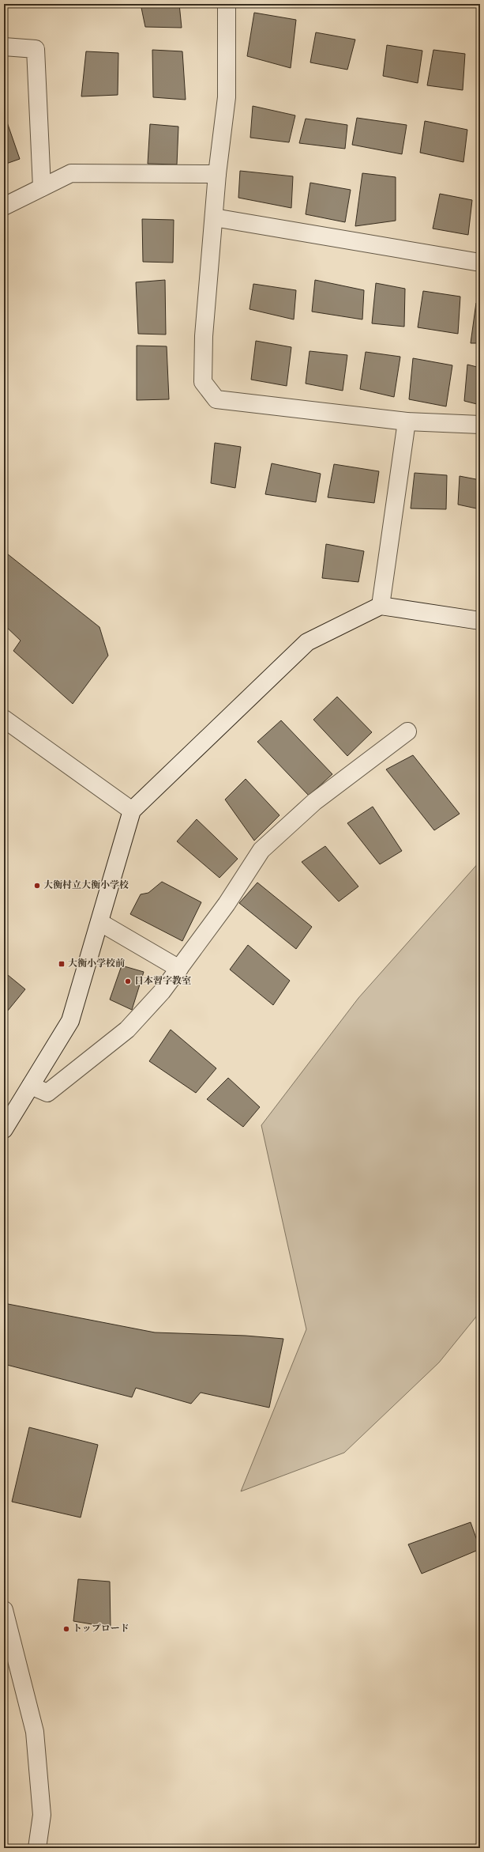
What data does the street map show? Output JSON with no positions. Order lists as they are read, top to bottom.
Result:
{
  "places": {
    "other": ["大衡村立大衡小学校", "日本習字教室", "トップロード"],
    "transit": ["大衡小学校前"]
  }
}
